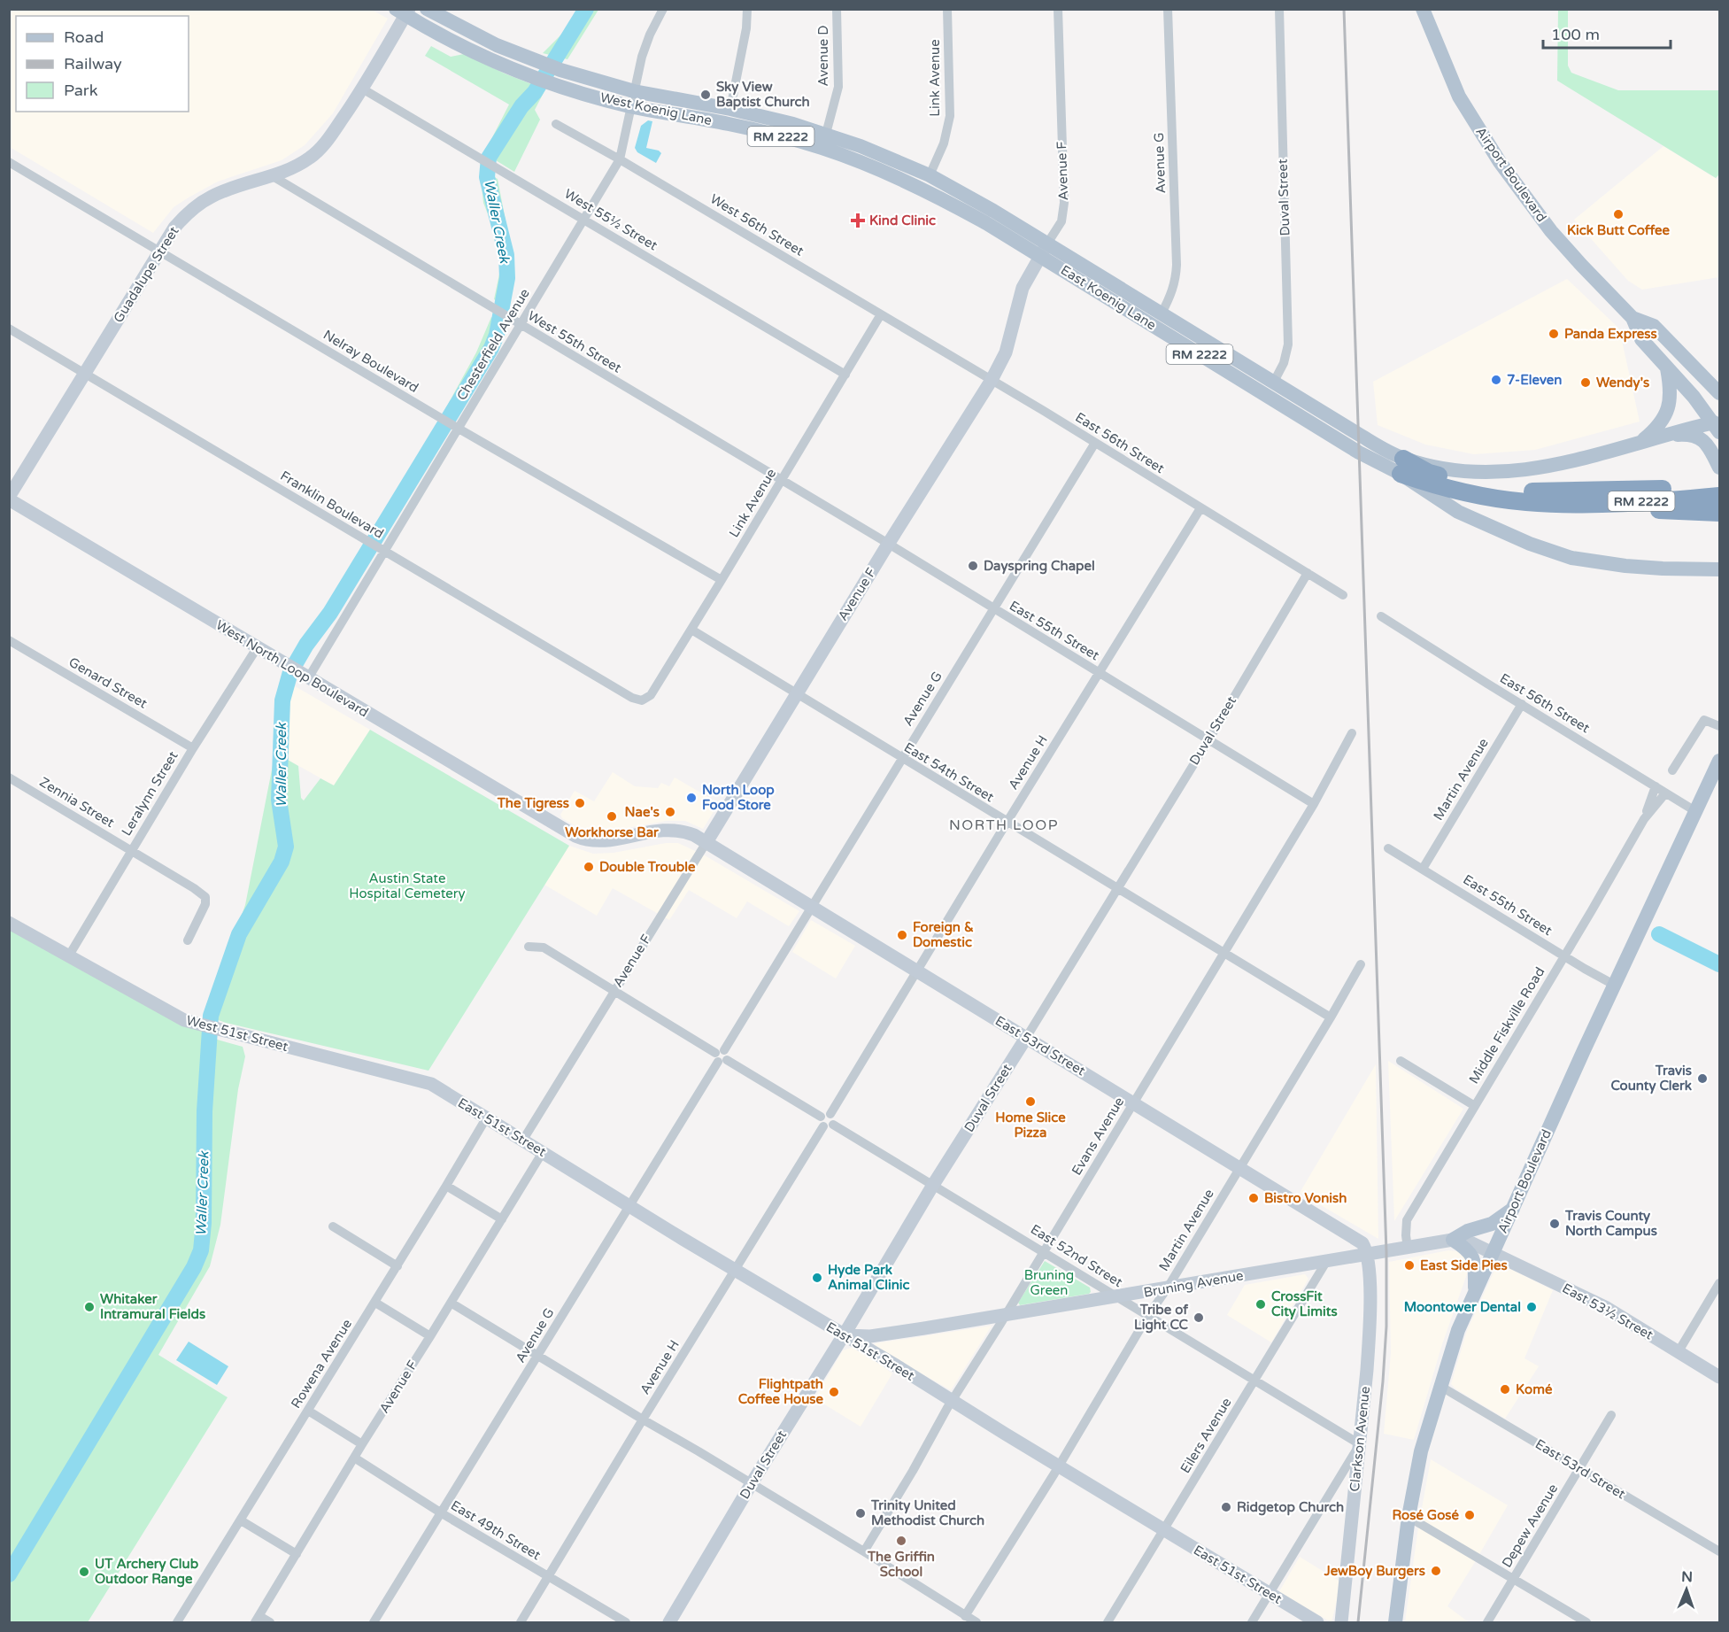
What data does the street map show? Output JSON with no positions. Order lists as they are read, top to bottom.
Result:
{
  "streets": {
    "highway": ["RM 2222"],
    "main road": ["West Koenig Lane", "Airport Boulevard", "East Koenig Lane"],
    "street": [
      "Avenue D",
      "Link Avenue",
      "Avenue G",
      "Avenue F",
      "Duval Street",
      "West 55½ Street",
      "West 56th Street",
      "Guadalupe Street",
      "West 55th Street",
      "Chesterfield Avenue",
      "Nelray Boulevard",
      "East 56th Street",
      "Franklin Boulevard",
      "East 55th Street",
      "West North Loop Boulevard",
      "Genard Street",
      "Avenue H",
      "East 54th Street",
      "Martin Avenue",
      "Leralynn Street",
      "Zennia Street",
      "Middle Fiskville Road",
      "West 51st Street",
      "East 53rd Street",
      "East 51st Street",
      "Evans Avenue",
      "East 52nd Street",
      "Bruning Avenue",
      "East 53½ Street",
      "Rowena Avenue",
      "Eilers Avenue",
      "Clarkson Avenue",
      "Depew Avenue",
      "East 49th Street"
    ]
  },
  "crossings": [
    ["Avenue D", "West Koenig Lane"],
    ["Link Avenue", "West Koenig Lane"],
    ["Link Avenue", "West 55½ Street"],
    ["Link Avenue", "West 56th Street"],
    ["Link Avenue", "East Koenig Lane"],
    ["Link Avenue", "West 55th Street"],
    ["Link Avenue", "Nelray Boulevard"],
    ["Link Avenue", "East 56th Street"],
    ["Link Avenue", "Franklin Boulevard"],
    ["Link Avenue", "East 55th Street"],
    ["Link Avenue", "East 54th Street"],
    ["West Koenig Lane", "Guadalupe Street"],
    ["West Koenig Lane", "East Koenig Lane"],
    ["West Koenig Lane", "Chesterfield Avenue"],
    ["RM 2222", "East Koenig Lane"],
    ["Avenue G", "East Koenig Lane"],
    ["Avenue G", "East 56th Street"],
    ["Avenue G", "East 55th Street"],
    ["Avenue G", "East 54th Street"],
    ["Avenue G", "East 53rd Street"],
    ["Avenue G", "East 51st Street"],
    ["Avenue G", "East 52nd Street"],
    ["Avenue G", "East 49th Street"],
    ["Avenue F", "East Koenig Lane"],
    ["Avenue F", "East 56th Street"],
    ["Avenue F", "East 55th Street"],
    ["Avenue F", "East 54th Street"],
    ["Avenue F", "East 53rd Street"],
    ["Avenue F", "East 51st Street"],
    ["Avenue F", "East 52nd Street"],
    ["Avenue F", "East 49th Street"],
    ["Airport Boulevard", "East 56th Street"],
    ["Airport Boulevard", "East 55th Street"],
    ["Airport Boulevard", "East 53rd Street"],
    ["Airport Boulevard", "East 53½ Street"],
    ["Duval Street", "East Koenig Lane"],
    ["Duval Street", "East 56th Street"],
    ["Duval Street", "East 55th Street"],
    ["Duval Street", "East 54th Street"],
    ["Duval Street", "East 53rd Street"],
    ["Duval Street", "East 51st Street"],
    ["Duval Street", "East 52nd Street"],
    ["Duval Street", "Bruning Avenue"],
    ["West 55½ Street", "Guadalupe Street"],
    ["West 55½ Street", "Chesterfield Avenue"],
    ["West 56th Street", "Chesterfield Avenue"],
    ["West 56th Street", "East 56th Street"],
    ["Guadalupe Street", "West 55th Street"],
    ["Guadalupe Street", "Nelray Boulevard"],
    ["Guadalupe Street", "Franklin Boulevard"],
    ["Guadalupe Street", "West North Loop Boulevard"],
    ["West 55th Street", "Chesterfield Avenue"],
    ["West 55th Street", "East 55th Street"],
    ["Chesterfield Avenue", "Nelray Boulevard"],
    ["Chesterfield Avenue", "Franklin Boulevard"],
    ["Chesterfield Avenue", "West North Loop Boulevard"],
    ["East 56th Street", "Avenue H"],
    ["East 56th Street", "Martin Avenue"],
    ["East 56th Street", "Middle Fiskville Road"],
    ["East 55th Street", "Avenue H"],
    ["East 55th Street", "Martin Avenue"],
    ["East 55th Street", "Middle Fiskville Road"],
    ["East 55th Street", "Evans Avenue"],
    ["West North Loop Boulevard", "Leralynn Street"],
    ["West North Loop Boulevard", "East 53rd Street"],
    ["Genard Street", "Leralynn Street"],
    ["Avenue H", "East 54th Street"],
    ["Avenue H", "East 53rd Street"],
    ["Avenue H", "East 51st Street"],
    ["Avenue H", "East 52nd Street"],
    ["Avenue H", "East 49th Street"],
    ["East 54th Street", "Martin Avenue"],
    ["East 54th Street", "Evans Avenue"],
    ["Martin Avenue", "East 53rd Street"],
    ["Martin Avenue", "East 51st Street"],
    ["Martin Avenue", "East 52nd Street"],
    ["Martin Avenue", "Bruning Avenue"],
    ["Leralynn Street", "Zennia Street"],
    ["Leralynn Street", "West 51st Street"],
    ["Middle Fiskville Road", "Bruning Avenue"],
    ["West 51st Street", "East 51st Street"],
    ["East 53rd Street", "Evans Avenue"],
    ["East 53rd Street", "Bruning Avenue"],
    ["East 53rd Street", "Clarkson Avenue"],
    ["East 53rd Street", "Depew Avenue"],
    ["East 51st Street", "Evans Avenue"],
    ["East 51st Street", "Bruning Avenue"],
    ["East 51st Street", "Rowena Avenue"],
    ["East 51st Street", "Eilers Avenue"],
    ["Evans Avenue", "East 52nd Street"],
    ["Evans Avenue", "Bruning Avenue"],
    ["East 52nd Street", "Bruning Avenue"],
    ["East 52nd Street", "Eilers Avenue"],
    ["East 52nd Street", "Clarkson Avenue"],
    ["Bruning Avenue", "Eilers Avenue"],
    ["Bruning Avenue", "Clarkson Avenue"]
  ],
  "districts": ["NORTH LOOP"],
  "water": ["Waller Creek"],
  "parks": ["Austin State Hospital Cemetery", "Bruning Green"],
  "places": {
    "other": [
      "Sky View Baptist Church",
      "Kick Butt Coffee",
      "Panda Express",
      "7-Eleven",
      "Wendy's",
      "Dayspring Chapel",
      "North Loop Food Store",
      "The Tigress",
      "Nae's",
      "Workhorse Bar",
      "Double Trouble",
      "Foreign & Domestic",
      "Travis County Clerk",
      "Home Slice Pizza",
      "Bistro Vonish",
      "Travis County North Campus",
      "East Side Pies",
      "Hyde Park Animal Clinic",
      "CrossFit City Limits",
      "Whitaker Intramural Fields",
      "Moontower Dental",
      "Tribe of Light CC",
      "Komé",
      "Flightpath Coffee House",
      "Ridgetop Church",
      "Trinity United Methodist Church",
      "Rosé Gosé",
      "The Griffin School",
      "JewBoy Burgers",
      "UT Archery Club Outdoor Range"
    ],
    "health": ["Kind Clinic"]
  },
  "legend": ["Road", "Railway", "Park"],
  "scale_bar": "100 m",
  "north": "top"
}
